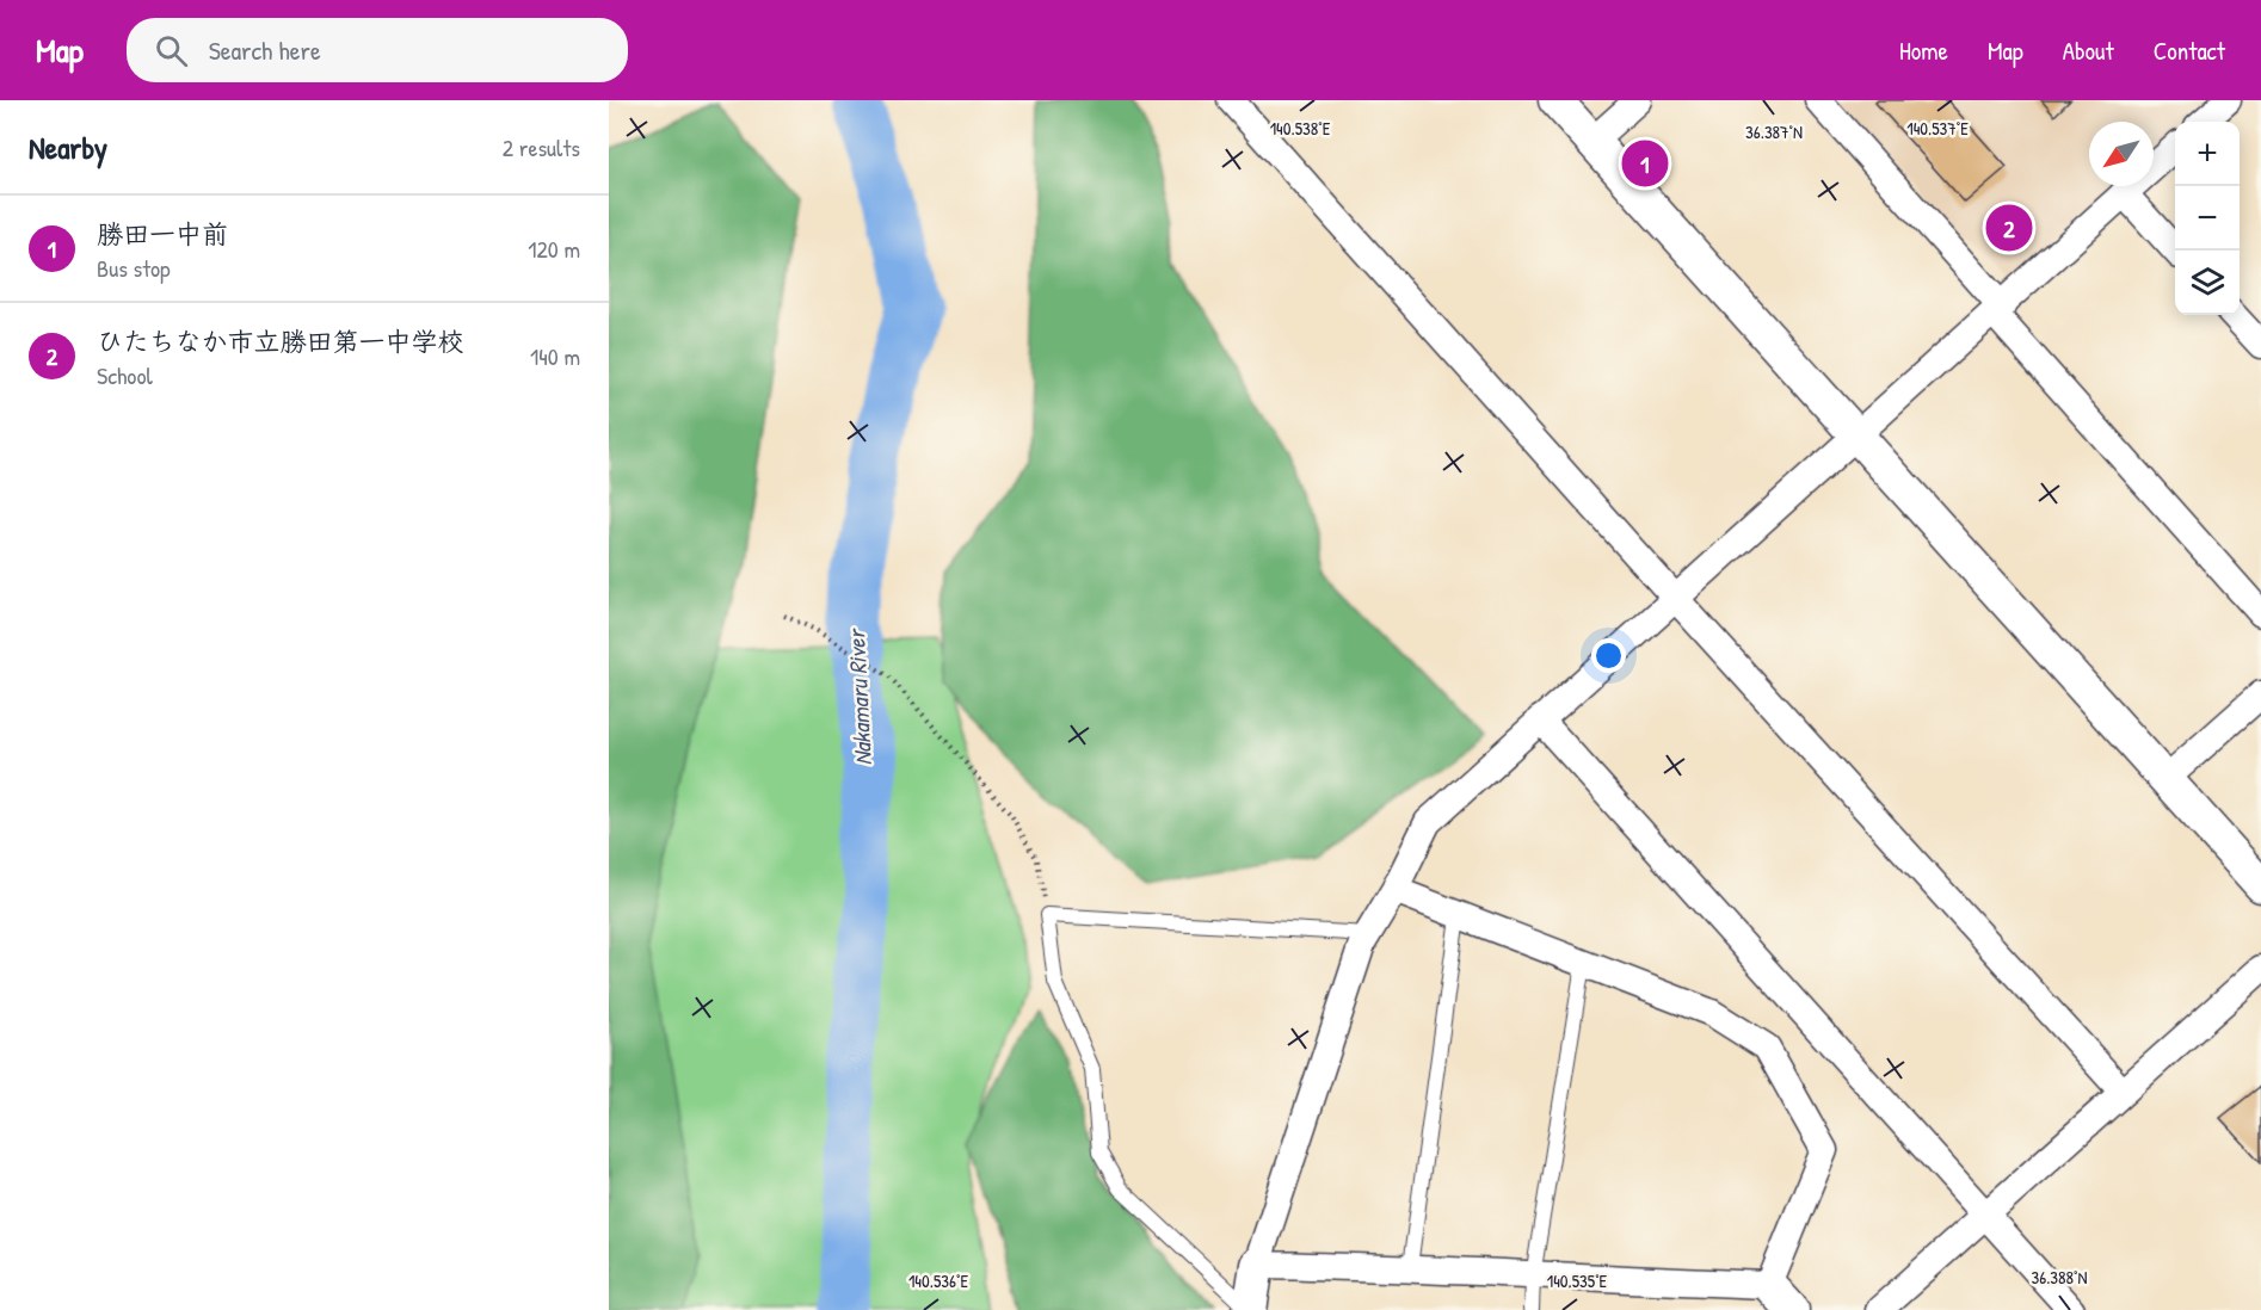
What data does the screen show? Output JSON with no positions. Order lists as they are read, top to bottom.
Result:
{
  "water": ["Nakamaru River"],
  "north": "bottom left",
  "page": {
    "header": "Map",
    "search": "Search here",
    "nav": [
      "Home",
      "Map",
      "About",
      "Contact"
    ],
    "heading": ["Nearby", "2 results"],
    "map_buttons": ["+", "−"],
    "pins": ["1", "2"],
    "list": [
      {
        "mark": "1",
        "name": "勝田一中前",
        "note": "Bus stop",
        "value": "120 m"
      },
      {
        "mark": "2",
        "name": "ひたちなか市立勝田第一中学校",
        "note": "School",
        "value": "140 m"
      }
    ]
  },
  "coordinates": [
    "140.538°E",
    "140.537°E",
    "36.387°N",
    "36.388°N",
    "140.536°E",
    "140.535°E"
  ]
}
